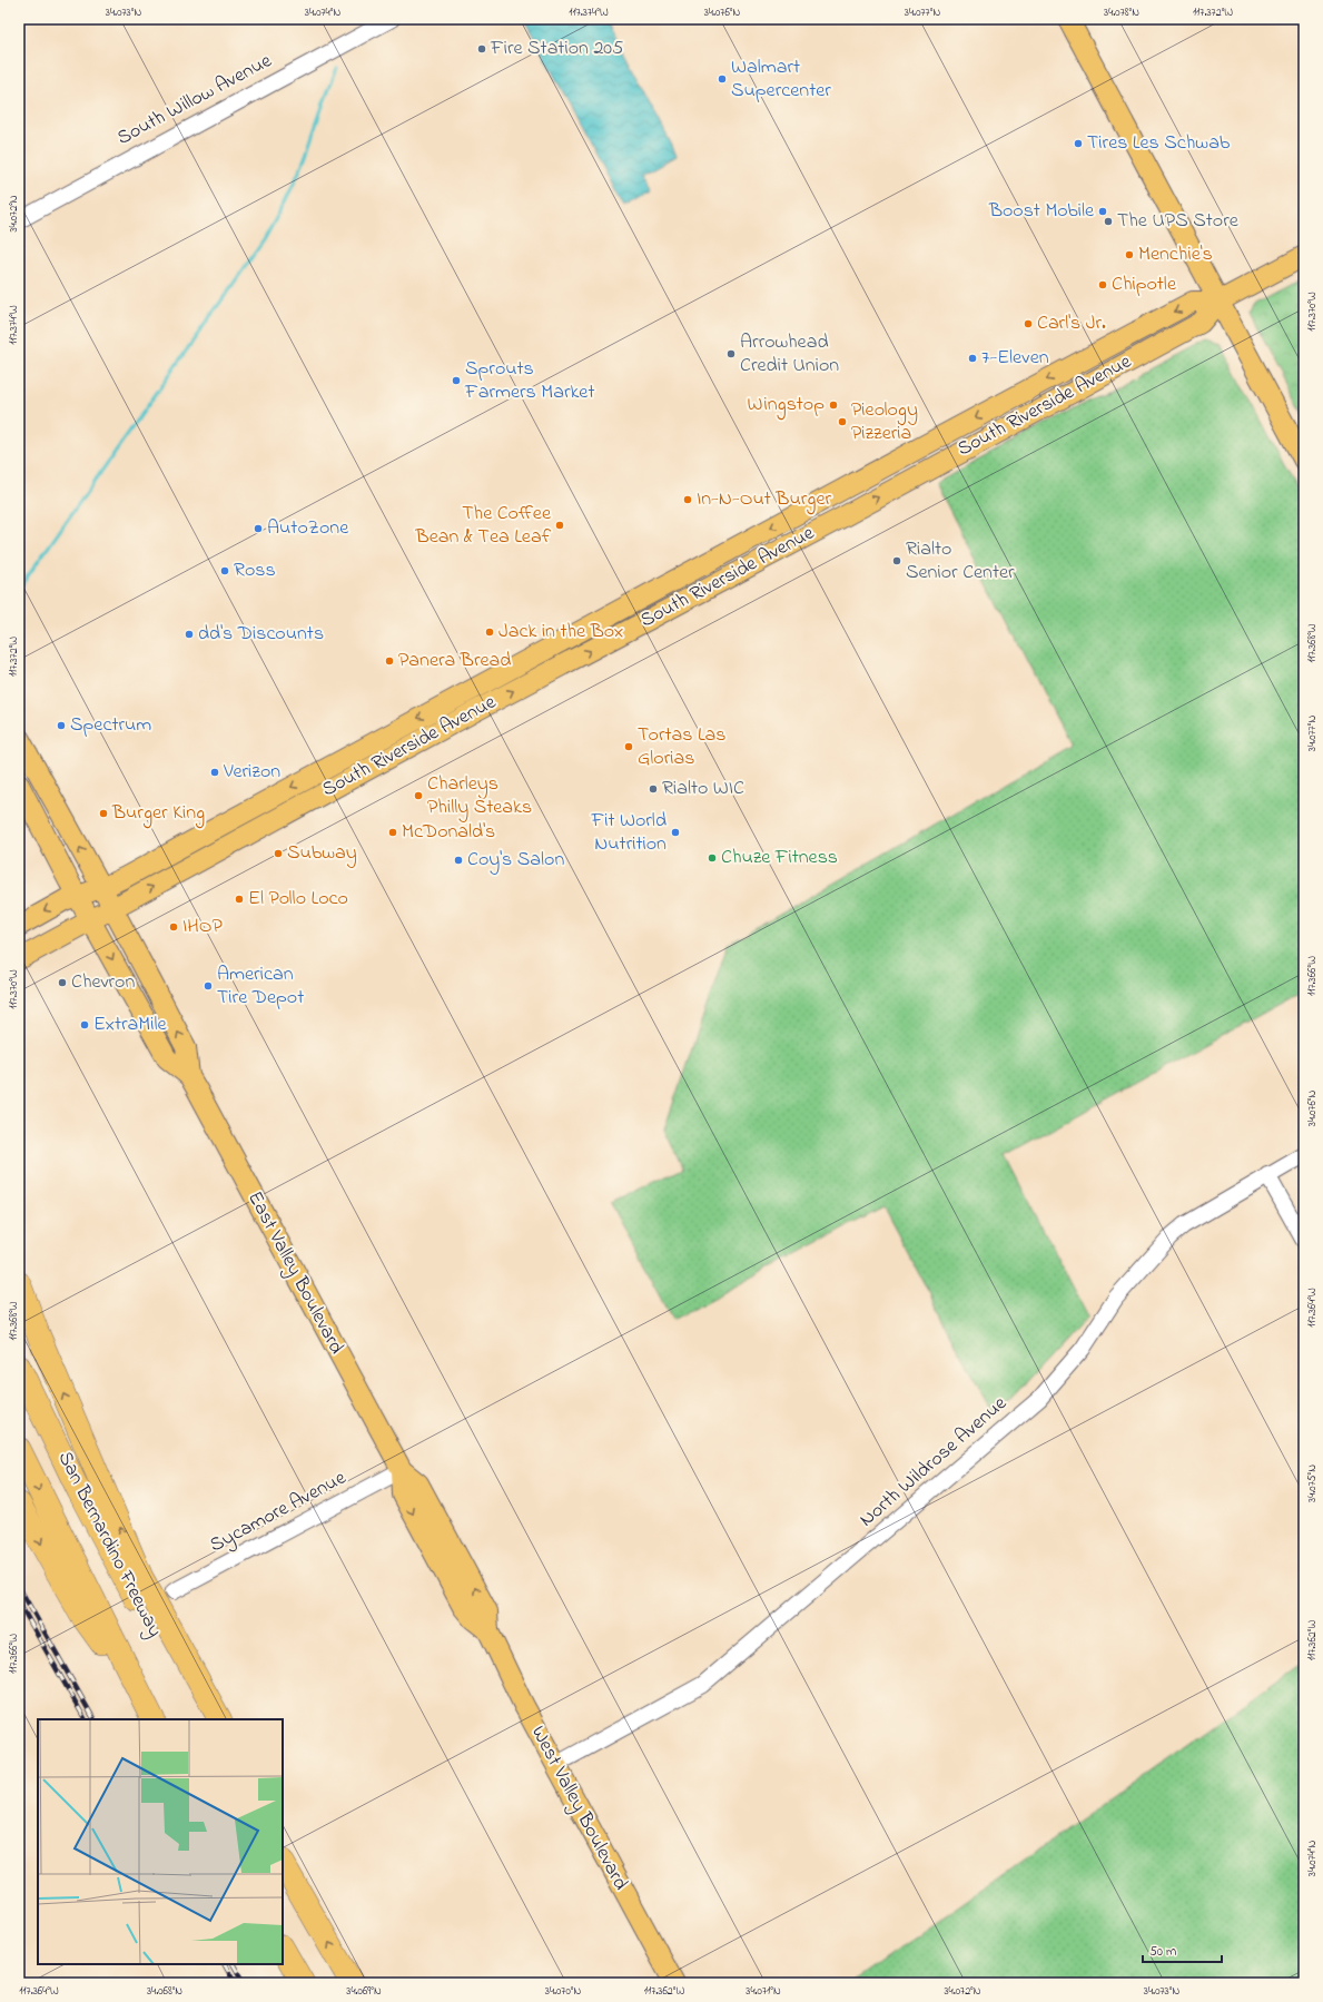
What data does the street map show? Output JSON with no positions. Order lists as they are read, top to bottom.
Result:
{
  "streets": {
    "highway": ["San Bernardino Freeway"],
    "main road": ["South Riverside Avenue", "East Valley Boulevard", "West Valley Boulevard"],
    "street": ["South Willow Avenue", "North Wildrose Avenue", "Sycamore Avenue"]
  },
  "crossings": [
    ["South Riverside Avenue", "East Valley Boulevard"],
    ["East Valley Boulevard", "Sycamore Avenue"],
    ["East Valley Boulevard", "West Valley Boulevard"],
    ["North Wildrose Avenue", "West Valley Boulevard"],
    ["Sycamore Avenue", "West Valley Boulevard"]
  ],
  "places": [
    "Fire Station 205",
    "Walmart Supercenter",
    "Tires Les Schwab",
    "Boost Mobile",
    "The UPS Store",
    "Menchie's",
    "Chipotle",
    "Carl's Jr.",
    "Arrowhead Credit Union",
    "7-Eleven",
    "Sprouts Farmers Market",
    "Wingstop",
    "Pieology Pizzeria",
    "In-N-Out Burger",
    "The Coffee Bean & Tea Leaf",
    "AutoZone",
    "Rialto Senior Center",
    "Ross",
    "Jack in the Box",
    "dd's Discounts",
    "Panera Bread",
    "Spectrum",
    "Tortas Las Glorias",
    "Verizon",
    "Rialto WIC",
    "Charleys Philly Steaks",
    "Burger King",
    "McDonald's",
    "Fit World Nutrition",
    "Subway",
    "Chuze Fitness",
    "Coy's Salon",
    "El Pollo Loco",
    "IHOP",
    "Chevron",
    "American Tire Depot",
    "ExtraMile"
  ],
  "scale_bar": "50 m",
  "coordinates": [
    "34.073°N",
    "34.074°N",
    "117.374°W",
    "34.076°N",
    "34.077°N",
    "34.078°N",
    "117.372°W",
    "34.072°N",
    "117.370°W",
    "117.368°W",
    "117.366°W",
    "117.364°W",
    "34.075°N",
    "117.362°W",
    "34.068°N",
    "34.069°N",
    "34.070°N",
    "34.071°N"
  ]
}
